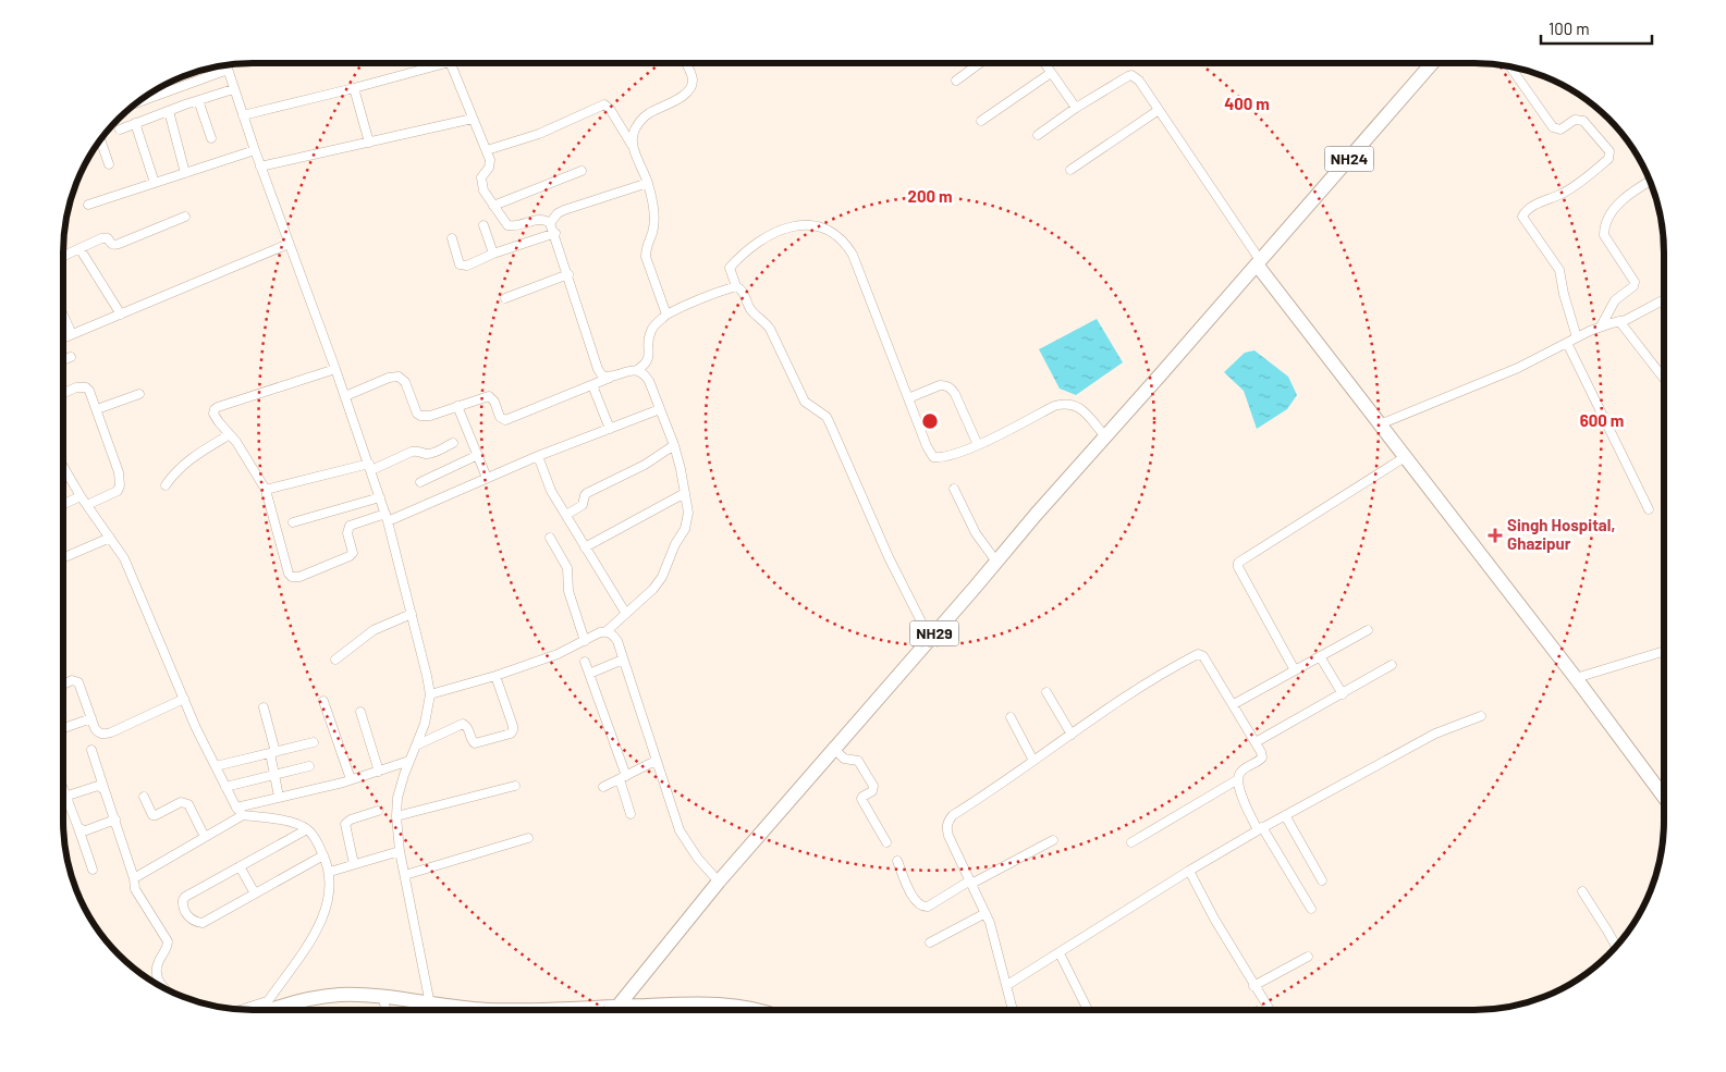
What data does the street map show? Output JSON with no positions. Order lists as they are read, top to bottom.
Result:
{
  "streets": {
    "highway": ["NH24", "NH29"]
  },
  "crossings": [
    ["NH24", "NH29"]
  ],
  "places": {
    "health": ["Singh Hospital, Ghazipur"]
  },
  "scale_bar": "100 m",
  "rings": ["400 m", "200 m", "600 m"]
}
